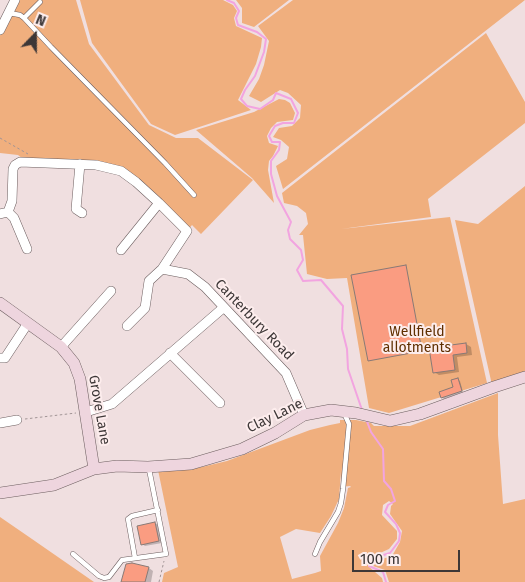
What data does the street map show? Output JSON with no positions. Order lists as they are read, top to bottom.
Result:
{
  "streets": {
    "street": ["Canterbury Road", "Grove Lane", "Clay Lane"]
  },
  "crossings": [
    ["Canterbury Road", "Clay Lane"],
    ["Grove Lane", "Clay Lane"]
  ],
  "parks": ["Wellfield allotments"],
  "scale_bar": "100 m",
  "north": "top"
}
